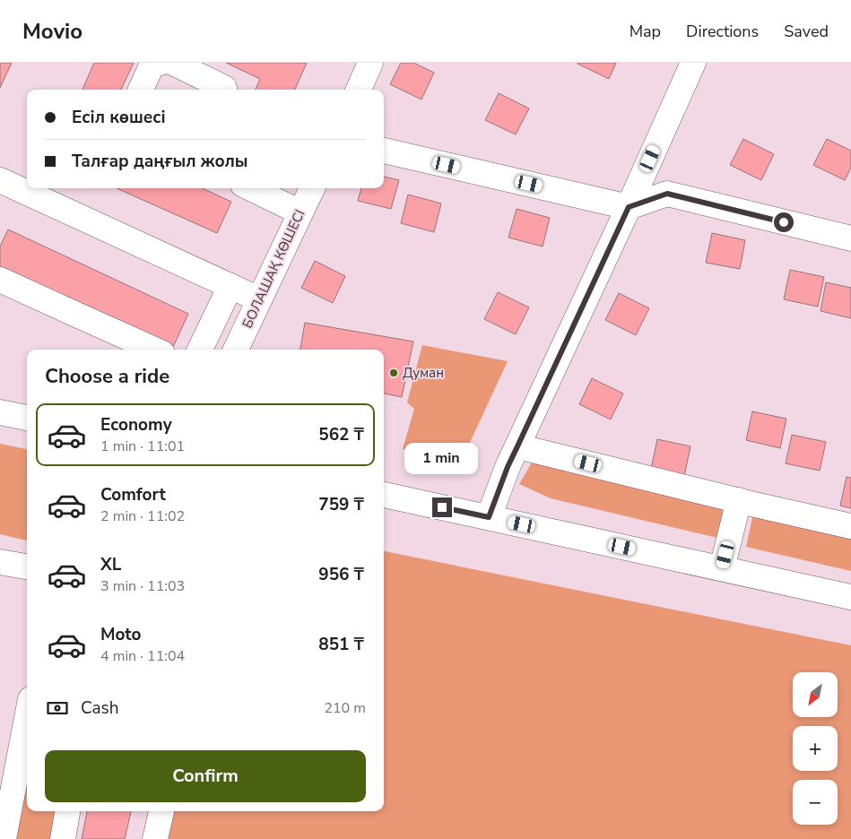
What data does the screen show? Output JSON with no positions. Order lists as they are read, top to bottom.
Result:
{
  "streets": {
    "street": ["БОЛАШАҚ КӨШЕСІ"]
  },
  "places": ["Думан"],
  "north": "bottom left",
  "page": {
    "header": "Movio",
    "nav": ["Map", "Directions", "Saved"],
    "banner": ["Есіл көшесі", "Талғар даңғыл жолы"],
    "heading": "Choose a ride",
    "list": [
      {
        "name": "Economy",
        "note": "1 min · 11:01",
        "value": "562 ₸"
      },
      {
        "name": "Comfort",
        "note": "2 min · 11:02",
        "value": "759 ₸"
      },
      {
        "name": "XL",
        "note": "3 min · 11:03",
        "value": "956 ₸"
      },
      {
        "name": "Moto",
        "note": "4 min · 11:04",
        "value": "851 ₸"
      }
    ],
    "bubble": "1 min",
    "map_buttons": ["+", "−"],
    "pay": ["Cash", "210 m"],
    "buttons": "Confirm"
  }
}
